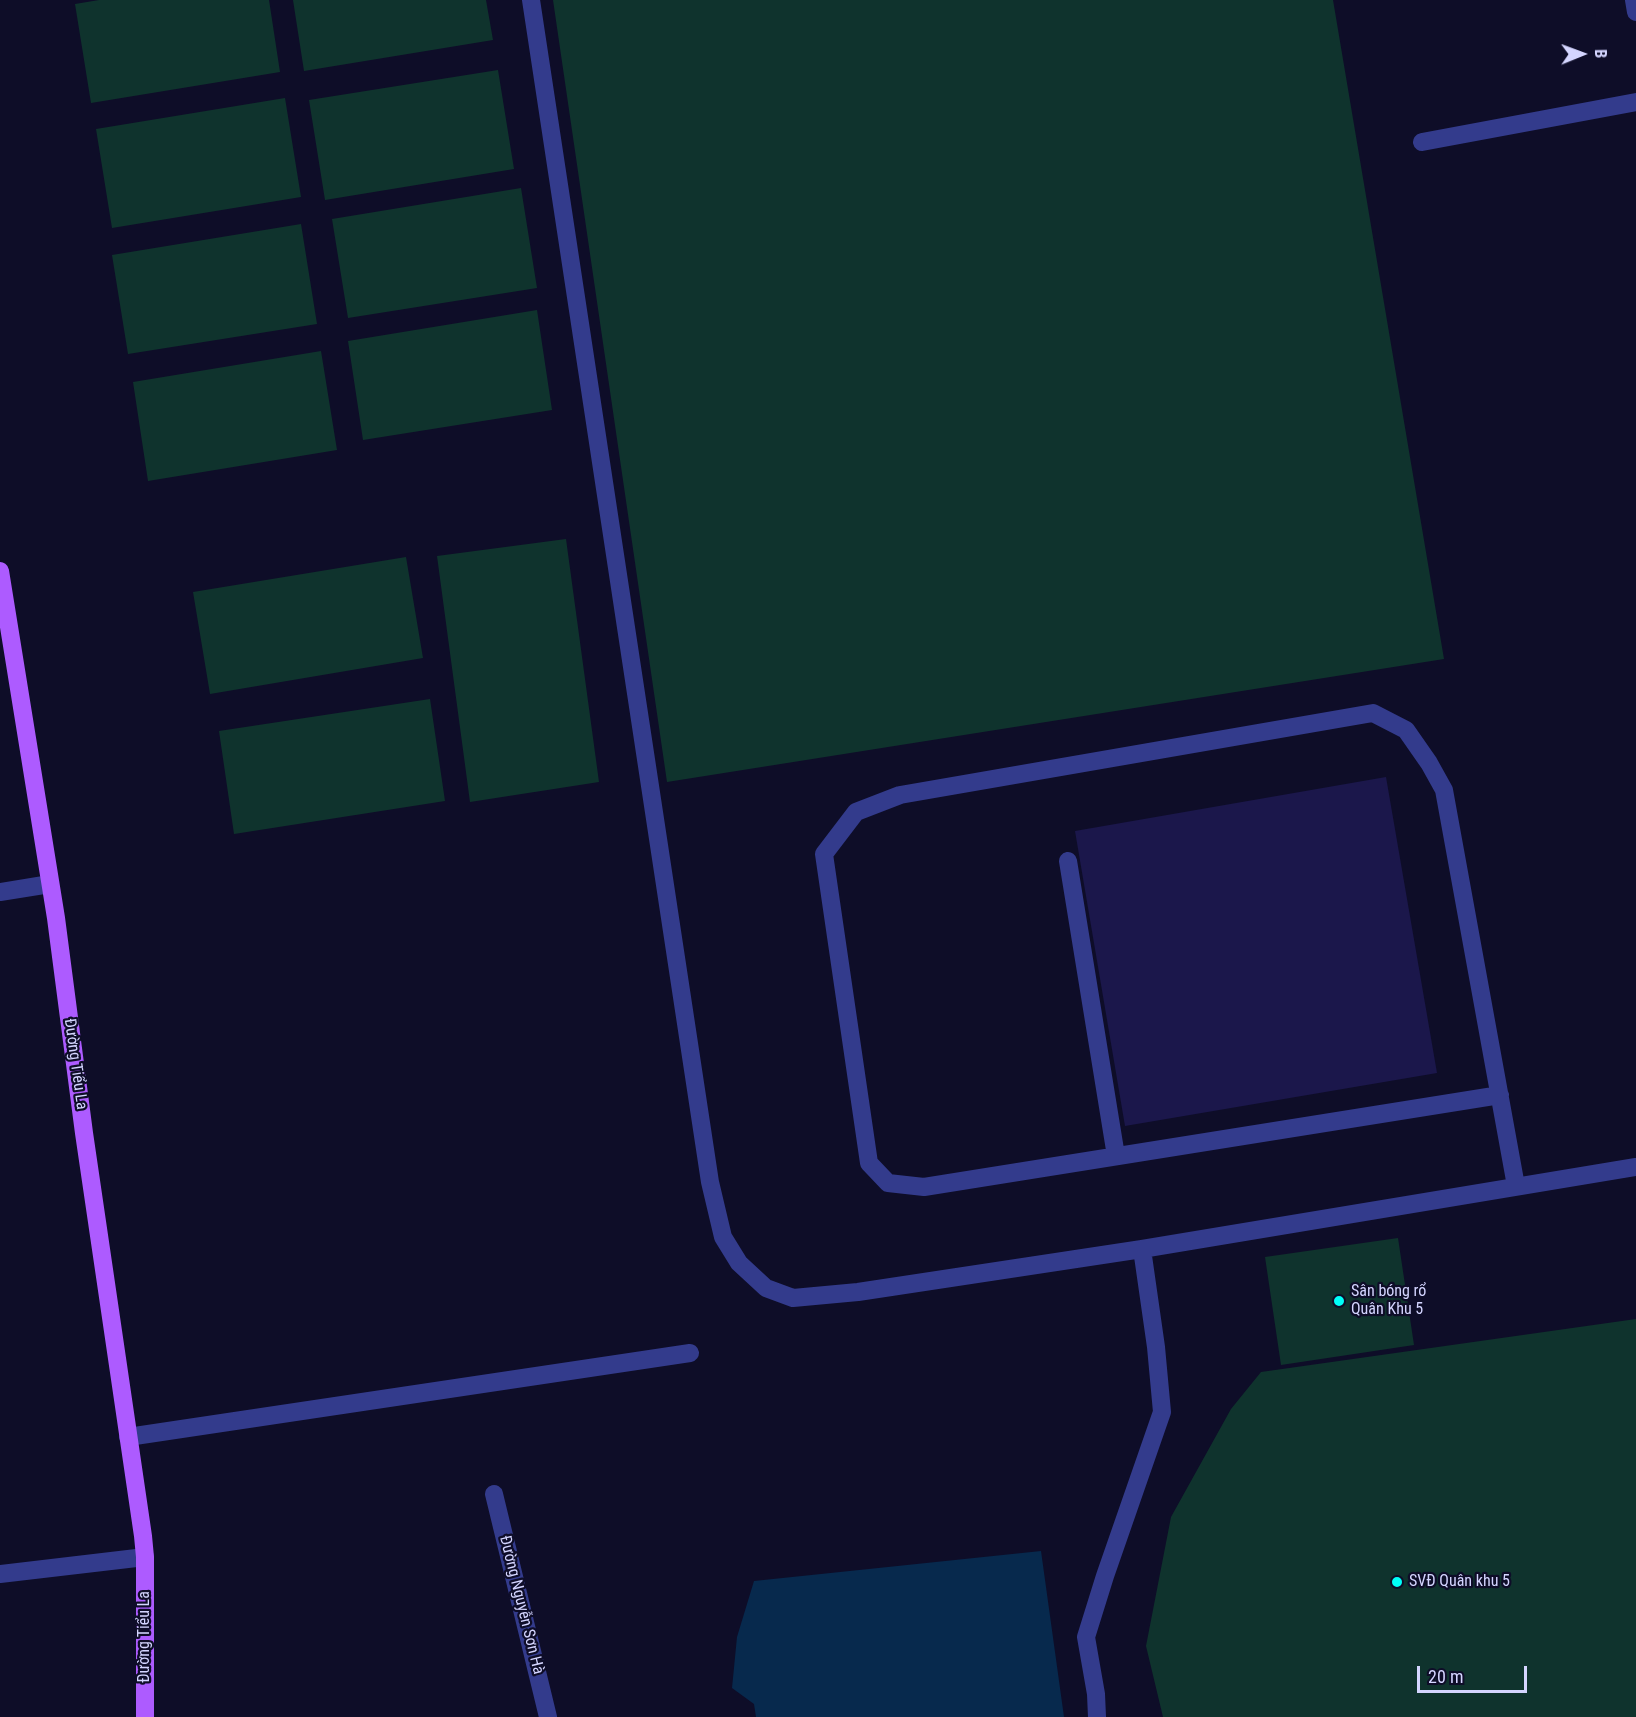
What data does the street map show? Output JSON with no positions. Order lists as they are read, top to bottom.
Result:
{
  "streets": {
    "main road": ["Đường Tiểu La"],
    "street": ["Đường Nguyễn Sơn Hà"]
  },
  "places": ["Sân bóng rổ Quân Khu 5", "SVĐ Quân khu 5"],
  "scale_bar": "20 m",
  "north": "right"
}
